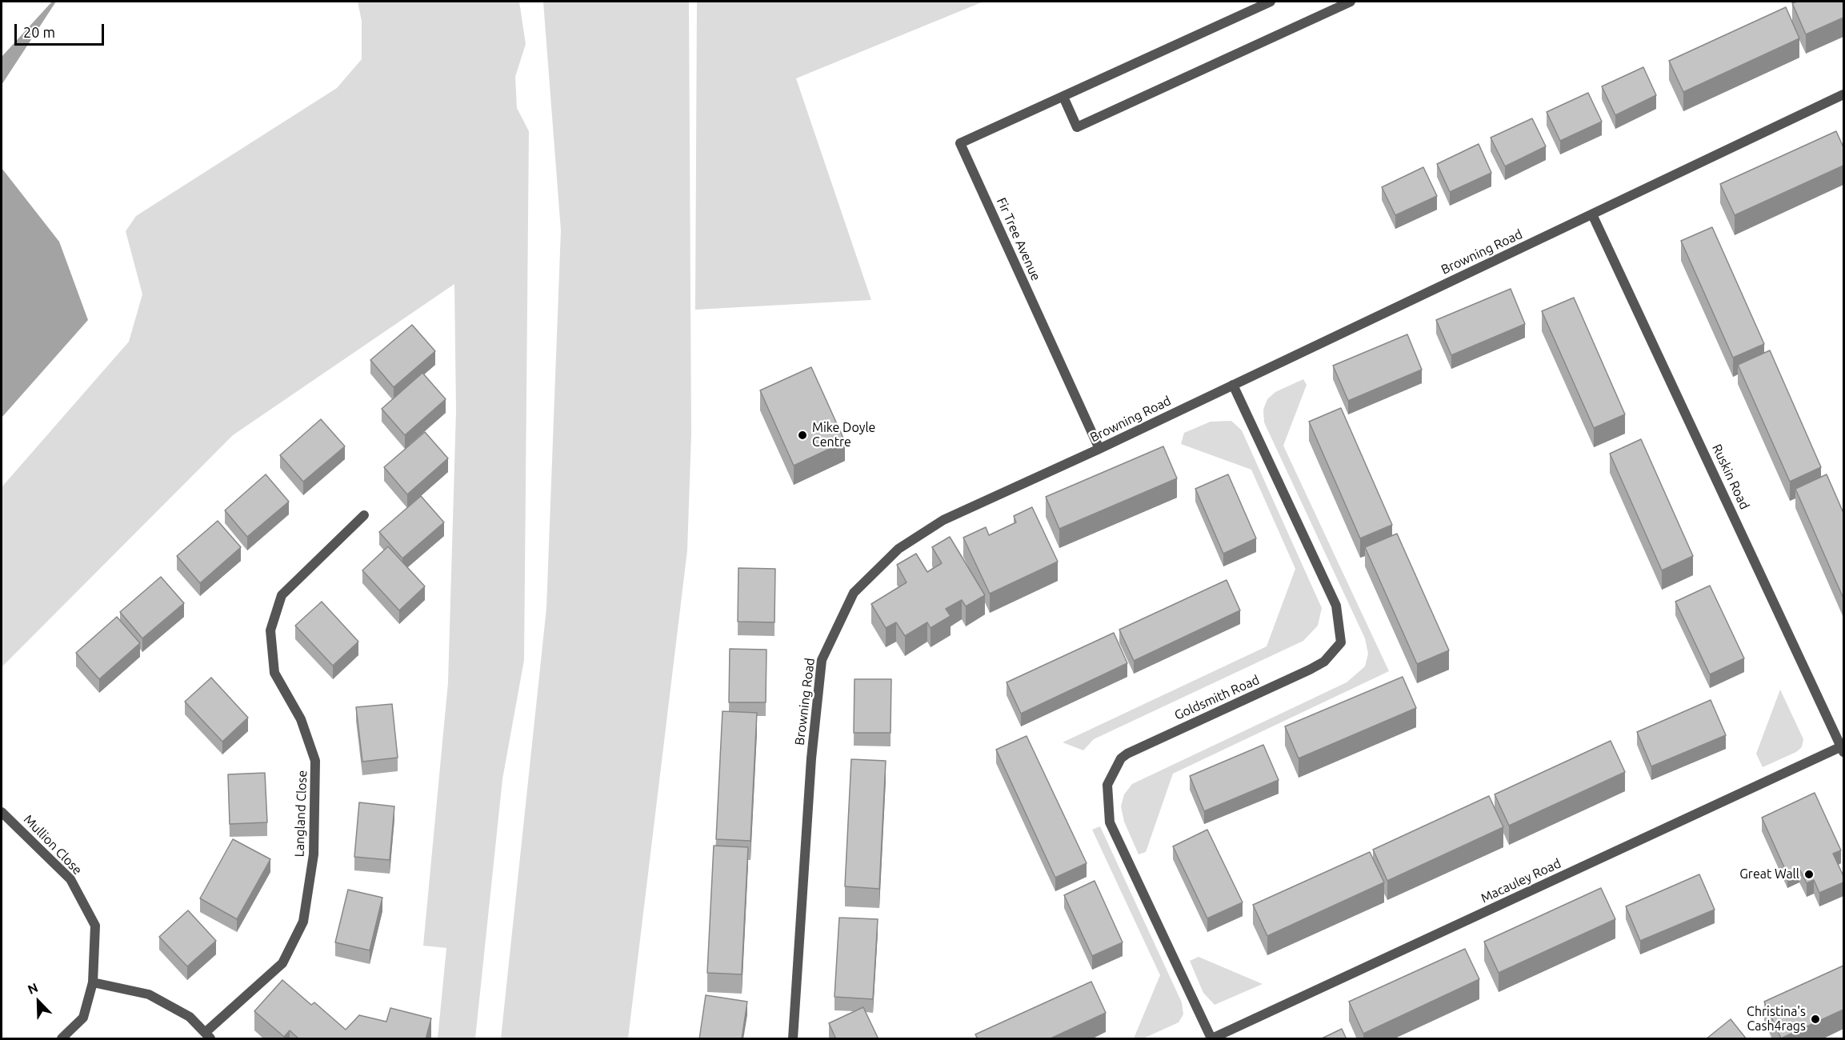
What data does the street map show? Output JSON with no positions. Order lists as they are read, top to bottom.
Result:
{
  "streets": {
    "street": [
      "Fir Tree Avenue",
      "Browning Road",
      "Ruskin Road",
      "Goldsmith Road",
      "Langland Close",
      "Mullion Close",
      "Macauley Road"
    ]
  },
  "crossings": [
    ["Fir Tree Avenue", "Browning Road"],
    ["Browning Road", "Ruskin Road"],
    ["Browning Road", "Goldsmith Road"],
    ["Ruskin Road", "Macauley Road"],
    ["Goldsmith Road", "Macauley Road"]
  ],
  "places": ["Mike Doyle Centre", "Great Wall", "Christina's Cash4rags"],
  "scale_bar": "20 m",
  "north": "top left"
}
